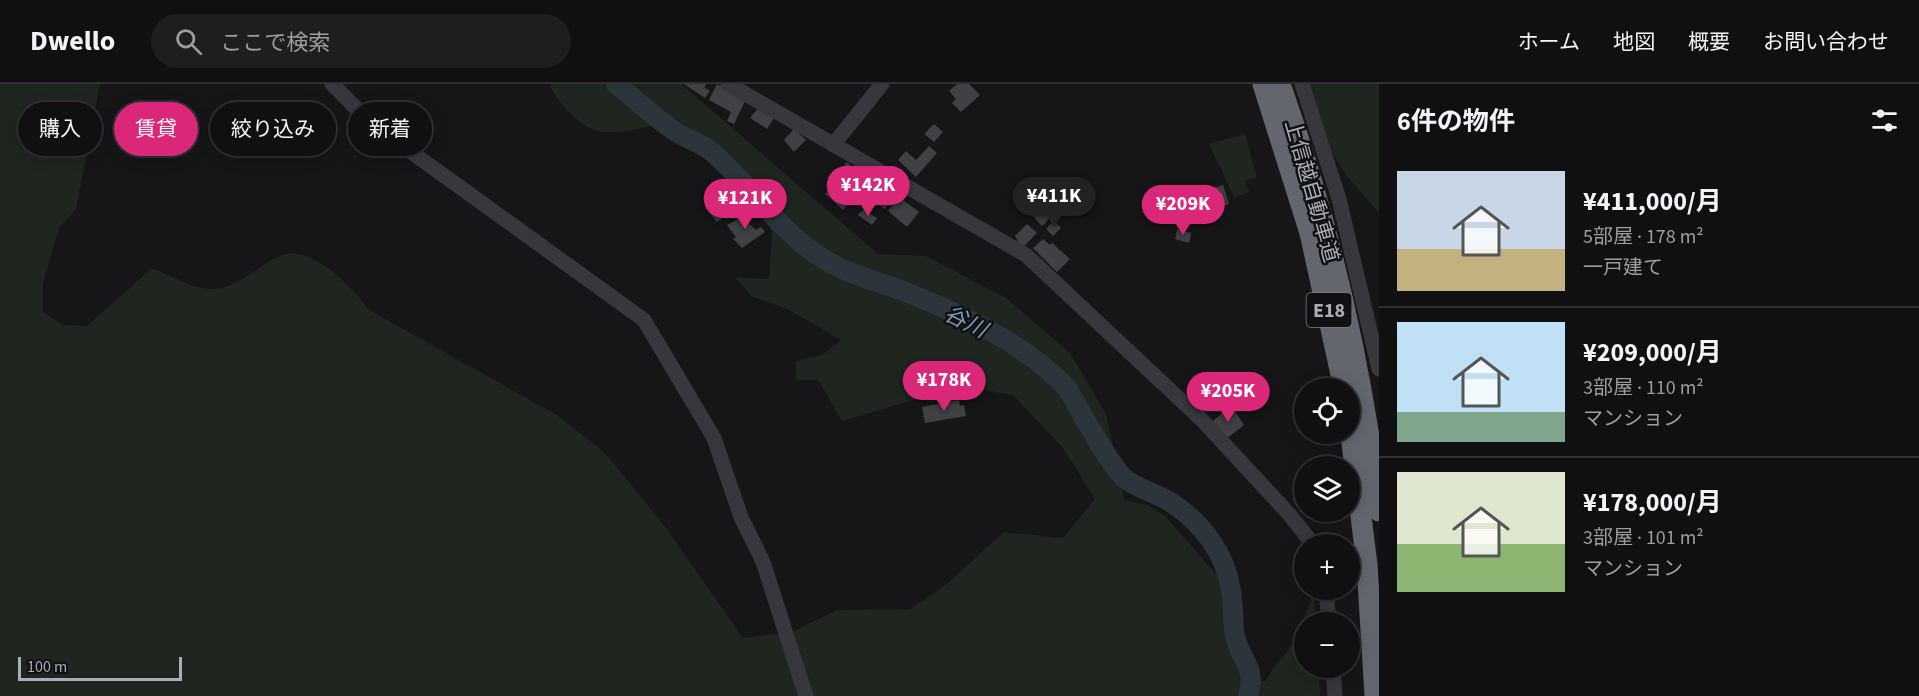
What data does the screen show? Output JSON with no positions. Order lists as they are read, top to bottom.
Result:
{
  "streets": {
    "highway": ["上信越自動車道", "E18"]
  },
  "water": ["谷川"],
  "scale_bar": "100 m",
  "page": {
    "header": "Dwello",
    "search": "ここで検索",
    "nav": [
      "ホーム",
      "地図",
      "概要",
      "お問い合わせ"
    ],
    "heading": "6件の物件",
    "chip": [
      "購入",
      "賃貸",
      "絞り込み",
      "新着"
    ],
    "list": [
      {
        "name": "¥411,000/月",
        "note": "5部屋 · 178 m² · 一戸建て"
      },
      {
        "name": "¥209,000/月",
        "note": "3部屋 · 110 m² · マンション"
      },
      {
        "name": "¥178,000/月",
        "note": "3部屋 · 101 m² · マンション"
      }
    ],
    "price": [
      "¥142K",
      "¥411K",
      "¥121K",
      "¥209K",
      "¥178K",
      "¥205K"
    ],
    "map_buttons": ["+", "−"],
    "scale": "100 m"
  }
}
